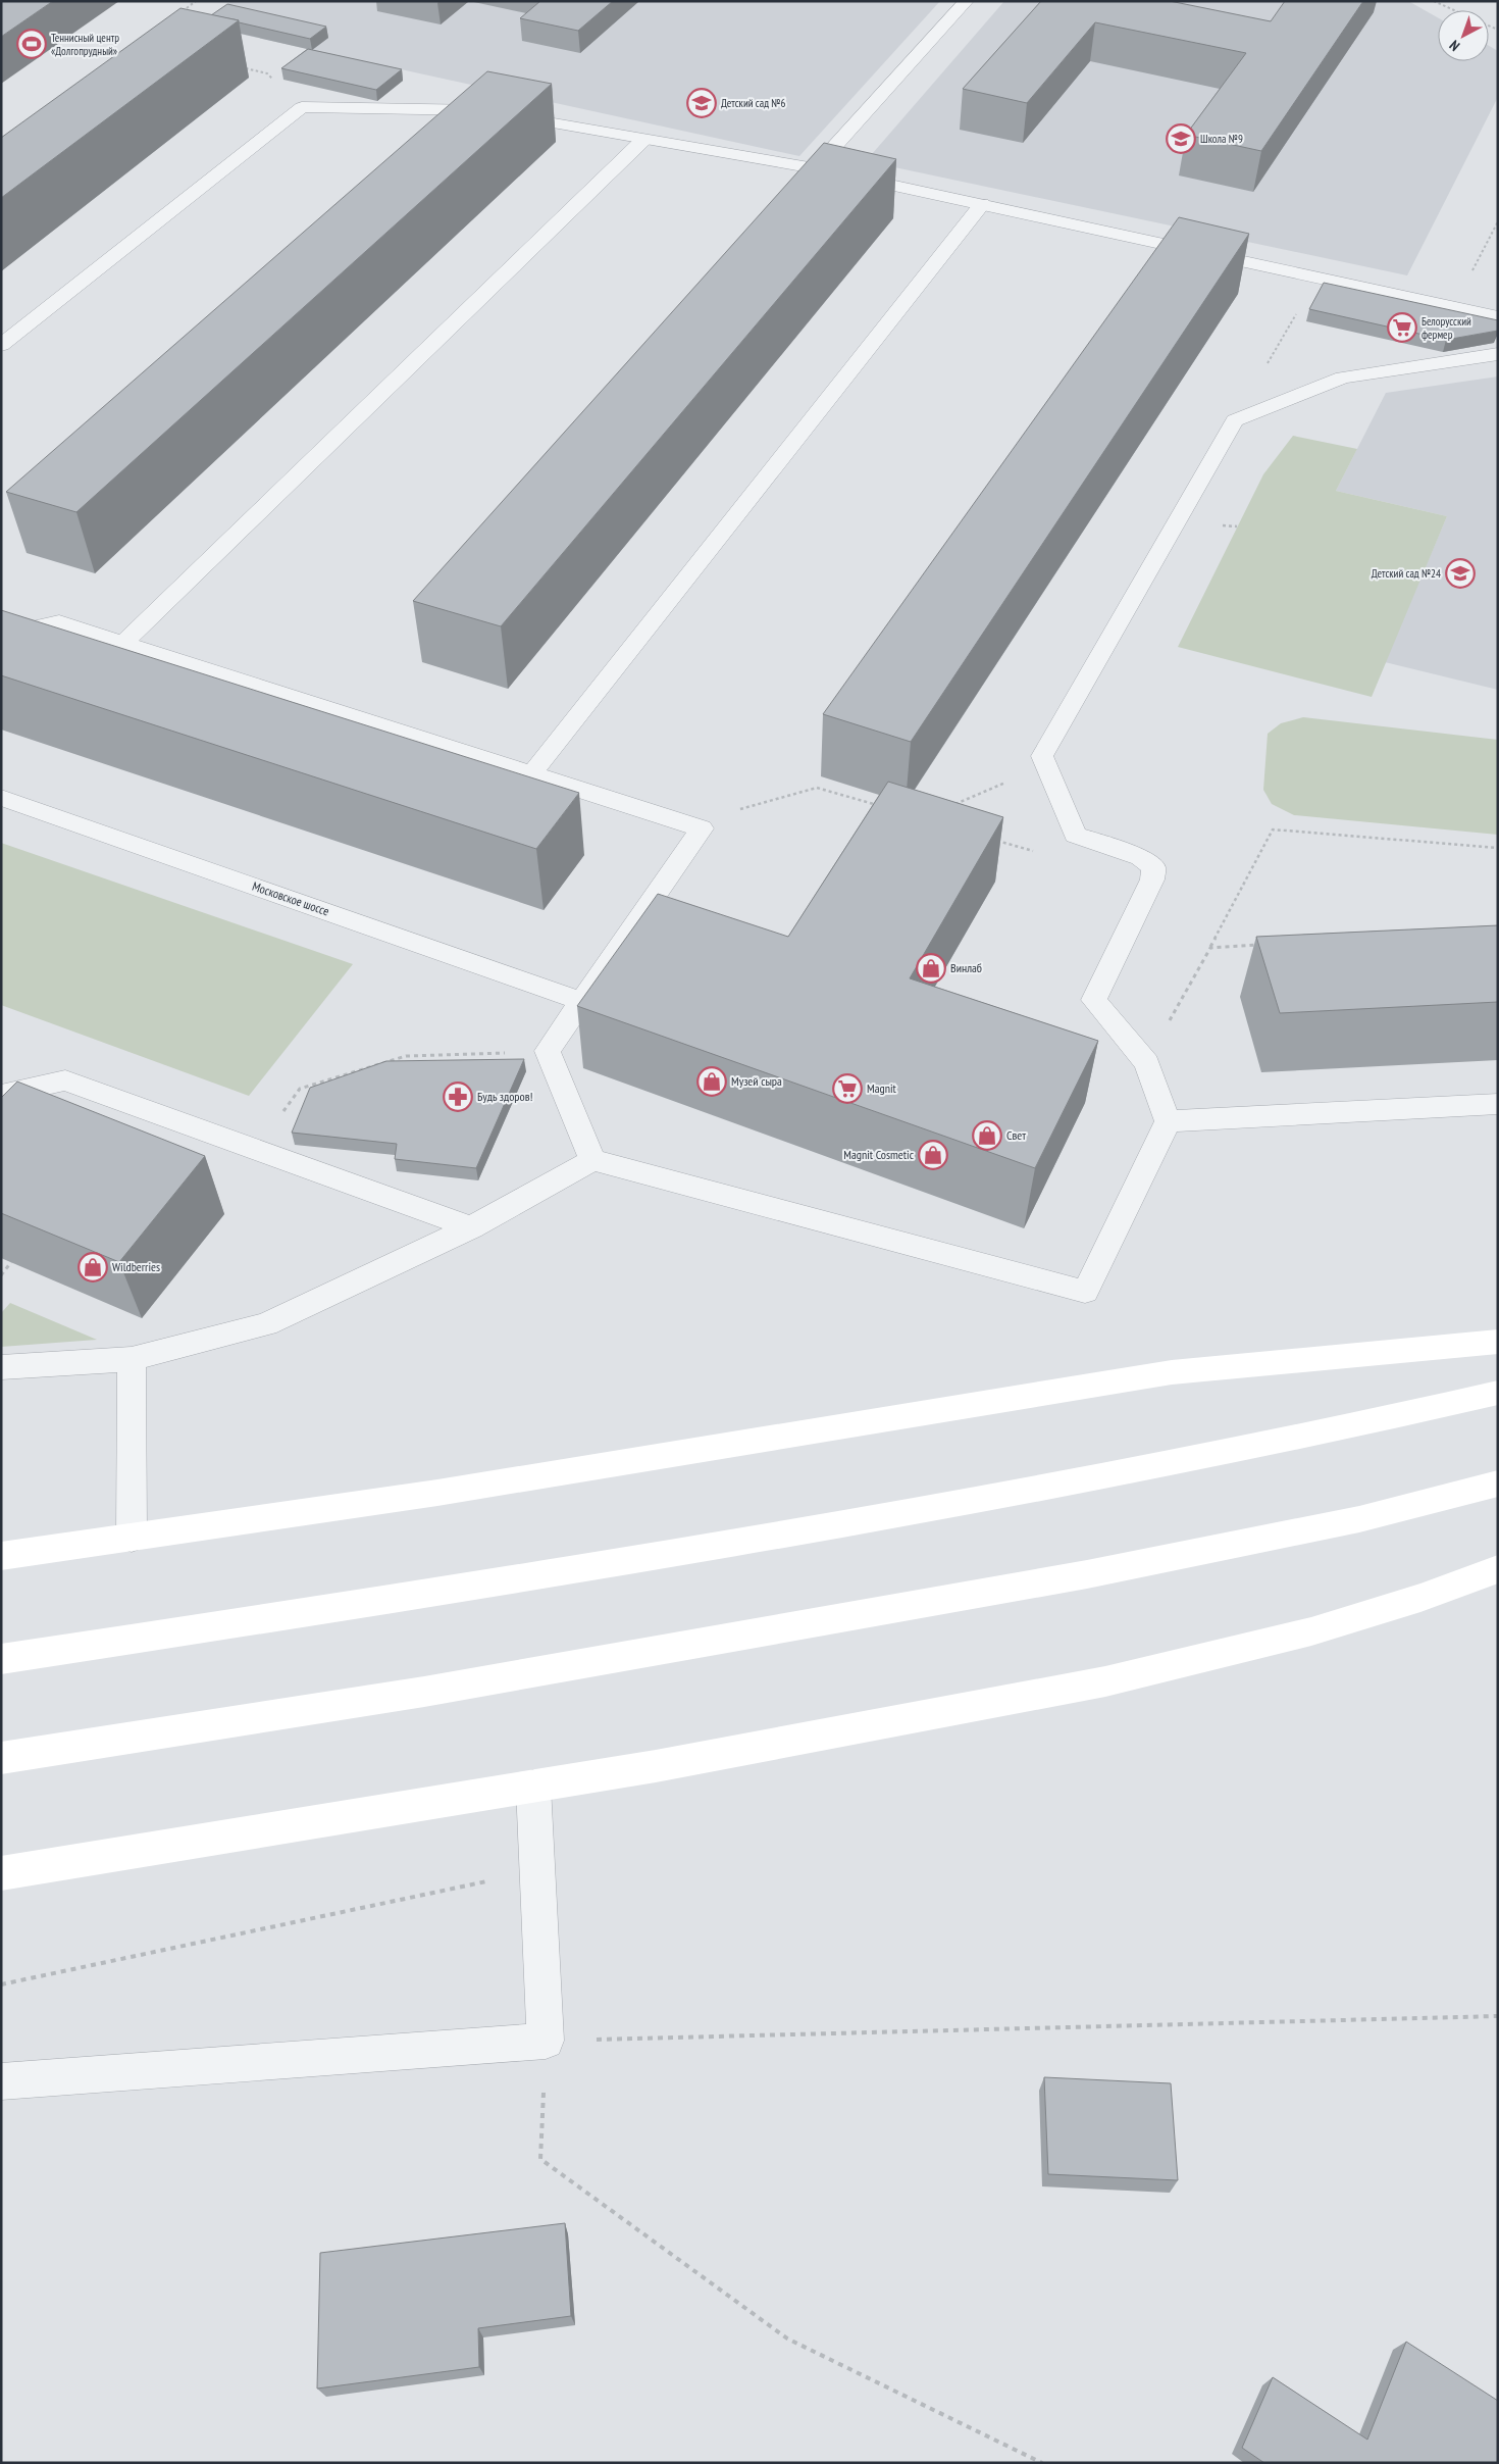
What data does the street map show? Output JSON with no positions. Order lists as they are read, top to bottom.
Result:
{
  "streets": {
    "street": ["Московское шоссе"]
  },
  "places": {
    "sports": ["Теннисный центр «Долгопрудный»"],
    "school or university": ["Детский сад №6", "Школа №9", "Детский сад №24"],
    "supermarket": ["Белорусский фермер", "Magnit"],
    "shop": [
      "Винлаб",
      "Музей сыра",
      "Свет",
      "Magnit Cosmetic",
      "Wildberries"
    ],
    "pharmacy": ["Будь здоров!"]
  },
  "north": "bottom left"
}
